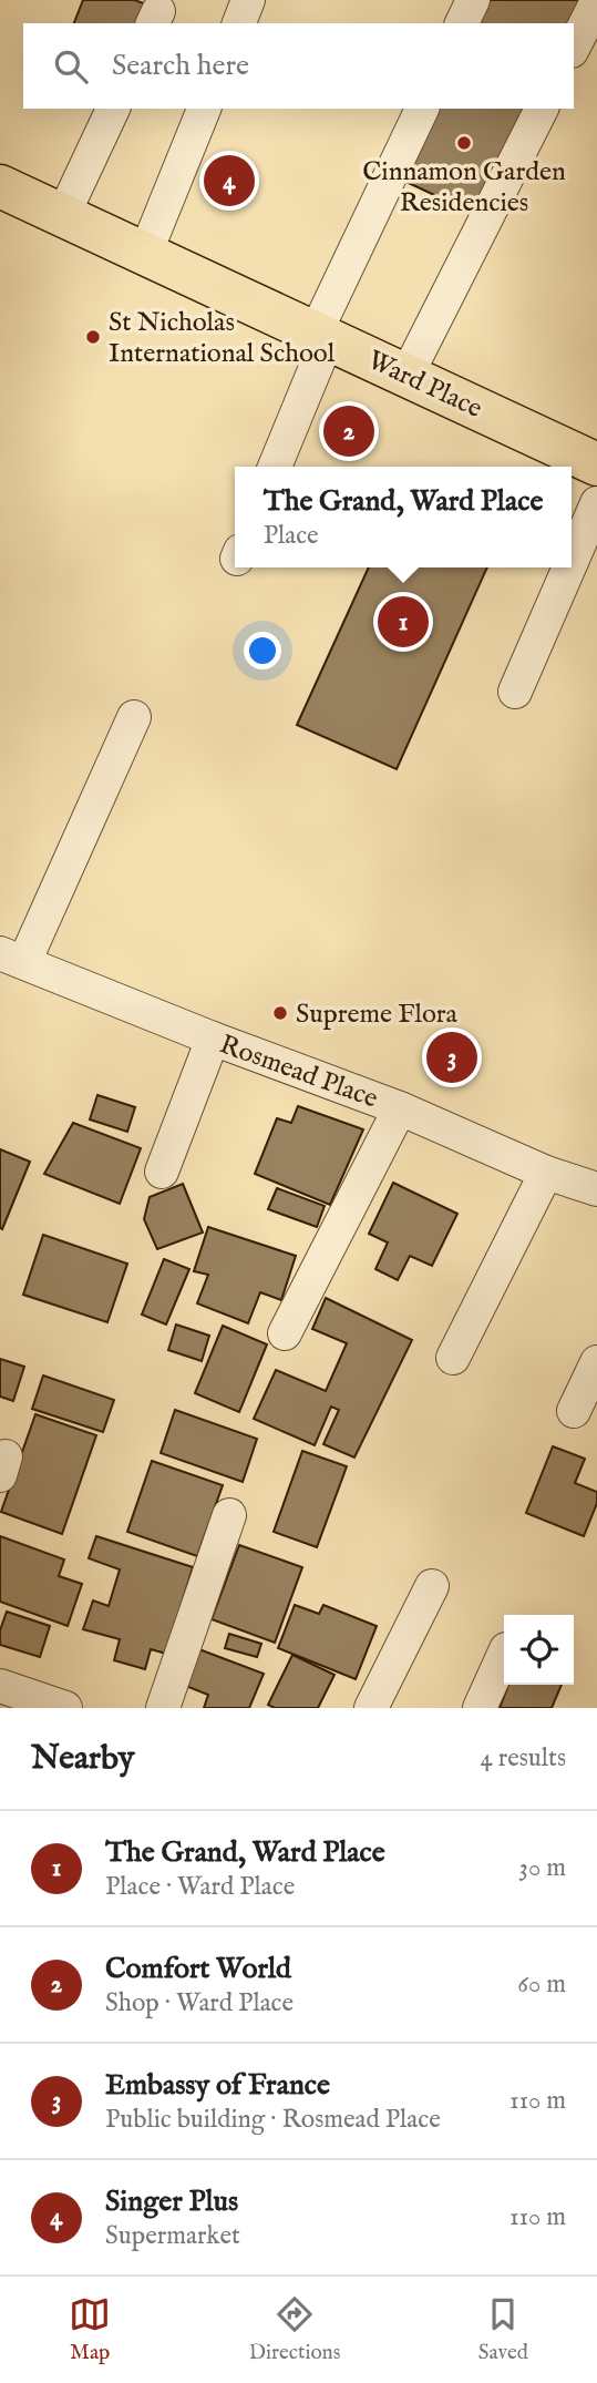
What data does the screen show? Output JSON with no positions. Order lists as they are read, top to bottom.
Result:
{
  "streets": {
    "main road": ["Ward Place"],
    "street": ["Rosmead Place"]
  },
  "places": ["Cinnamon Garden Residencies", "St Nicholas International School", "Supreme Flora"],
  "page": {
    "search": "Search here",
    "pins": [
      "4",
      "2",
      "1",
      "3"
    ],
    "popup": ["The Grand, Ward Place", "Place"],
    "heading": ["Nearby", "4 results"],
    "list": [
      {
        "mark": "1",
        "name": "The Grand, Ward Place",
        "note": "Place · Ward Place",
        "value": "30 m"
      },
      {
        "mark": "2",
        "name": "Comfort World",
        "note": "Shop · Ward Place",
        "value": "60 m"
      },
      {
        "mark": "3",
        "name": "Embassy of France",
        "note": "Public building · Rosmead Place",
        "value": "110 m"
      },
      {
        "mark": "4",
        "name": "Singer Plus",
        "note": "Supermarket",
        "value": "110 m"
      }
    ],
    "nav": ["Map", "Directions", "Saved"]
  }
}
